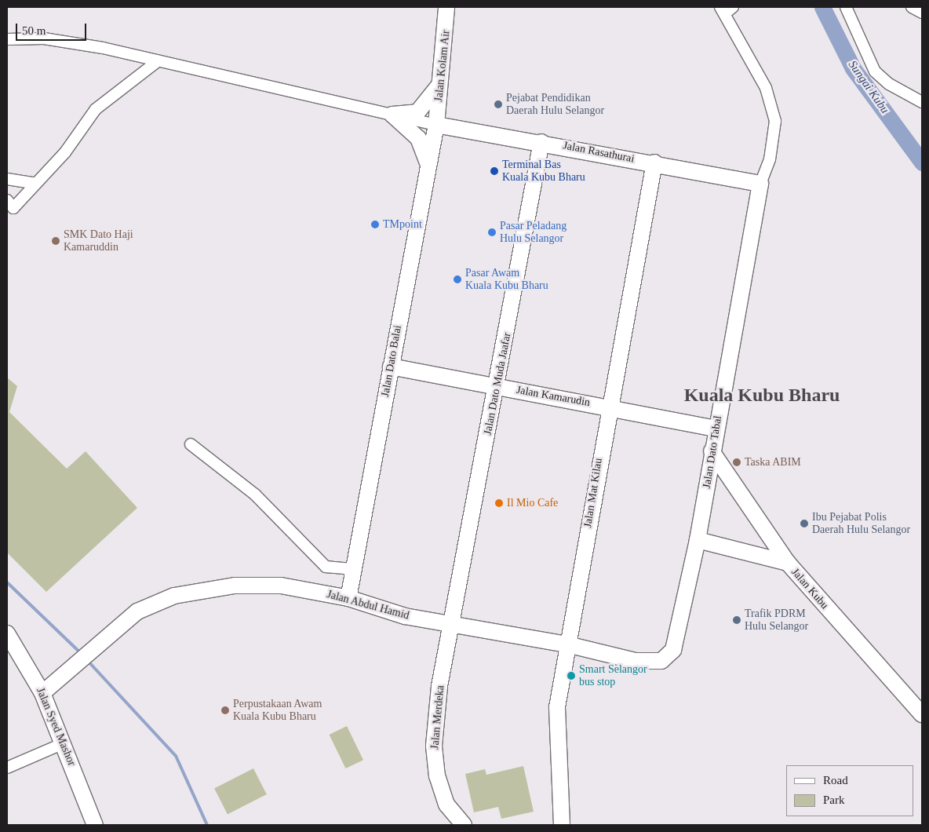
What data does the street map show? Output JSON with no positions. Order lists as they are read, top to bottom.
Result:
{
  "streets": {
    "street": [
      "Jalan Kolam Air",
      "Jalan Rasathurai",
      "Jalan Dato Balai",
      "Jalan Dato Muda Jaafar",
      "Jalan Kamarudin",
      "Jalan Dato Tabal",
      "Jalan Mat Kilau",
      "Jalan Kubu",
      "Jalan Abdul Hamid",
      "Jalan Merdeka",
      "Jalan Syed Mashor"
    ]
  },
  "crossings": [
    ["Jalan Kolam Air", "Jalan Rasathurai"],
    ["Jalan Kolam Air", "Jalan Dato Balai"],
    ["Jalan Rasathurai", "Jalan Dato Balai"],
    ["Jalan Rasathurai", "Jalan Dato Muda Jaafar"],
    ["Jalan Rasathurai", "Jalan Dato Tabal"],
    ["Jalan Rasathurai", "Jalan Mat Kilau"],
    ["Jalan Dato Balai", "Jalan Kamarudin"],
    ["Jalan Dato Balai", "Jalan Abdul Hamid"],
    ["Jalan Dato Muda Jaafar", "Jalan Kamarudin"],
    ["Jalan Dato Muda Jaafar", "Jalan Abdul Hamid"],
    ["Jalan Dato Muda Jaafar", "Jalan Merdeka"],
    ["Jalan Kamarudin", "Jalan Dato Tabal"],
    ["Jalan Kamarudin", "Jalan Mat Kilau"],
    ["Jalan Dato Tabal", "Jalan Kubu"],
    ["Jalan Dato Tabal", "Jalan Abdul Hamid"],
    ["Jalan Mat Kilau", "Jalan Abdul Hamid"],
    ["Jalan Abdul Hamid", "Jalan Merdeka"],
    ["Jalan Abdul Hamid", "Jalan Syed Mashor"]
  ],
  "districts": ["Kuala Kubu Bharu"],
  "water": ["Sungai Kubu"],
  "places": [
    "Pejabat Pendidikan Daerah Hulu Selangor",
    "Terminal Bas Kuala Kubu Bharu",
    "TMpoint",
    "Pasar Peladang Hulu Selangor",
    "SMK Dato Haji Kamaruddin",
    "Pasar Awam Kuala Kubu Bharu",
    "Taska ABIM",
    "Il Mio Cafe",
    "Ibu Pejabat Polis Daerah Hulu Selangor",
    "Trafik PDRM Hulu Selangor",
    "Smart Selangor bus stop",
    "Perpustakaan Awam Kuala Kubu Bharu"
  ],
  "legend": ["Road", "Park"],
  "scale_bar": "50 m"
}
